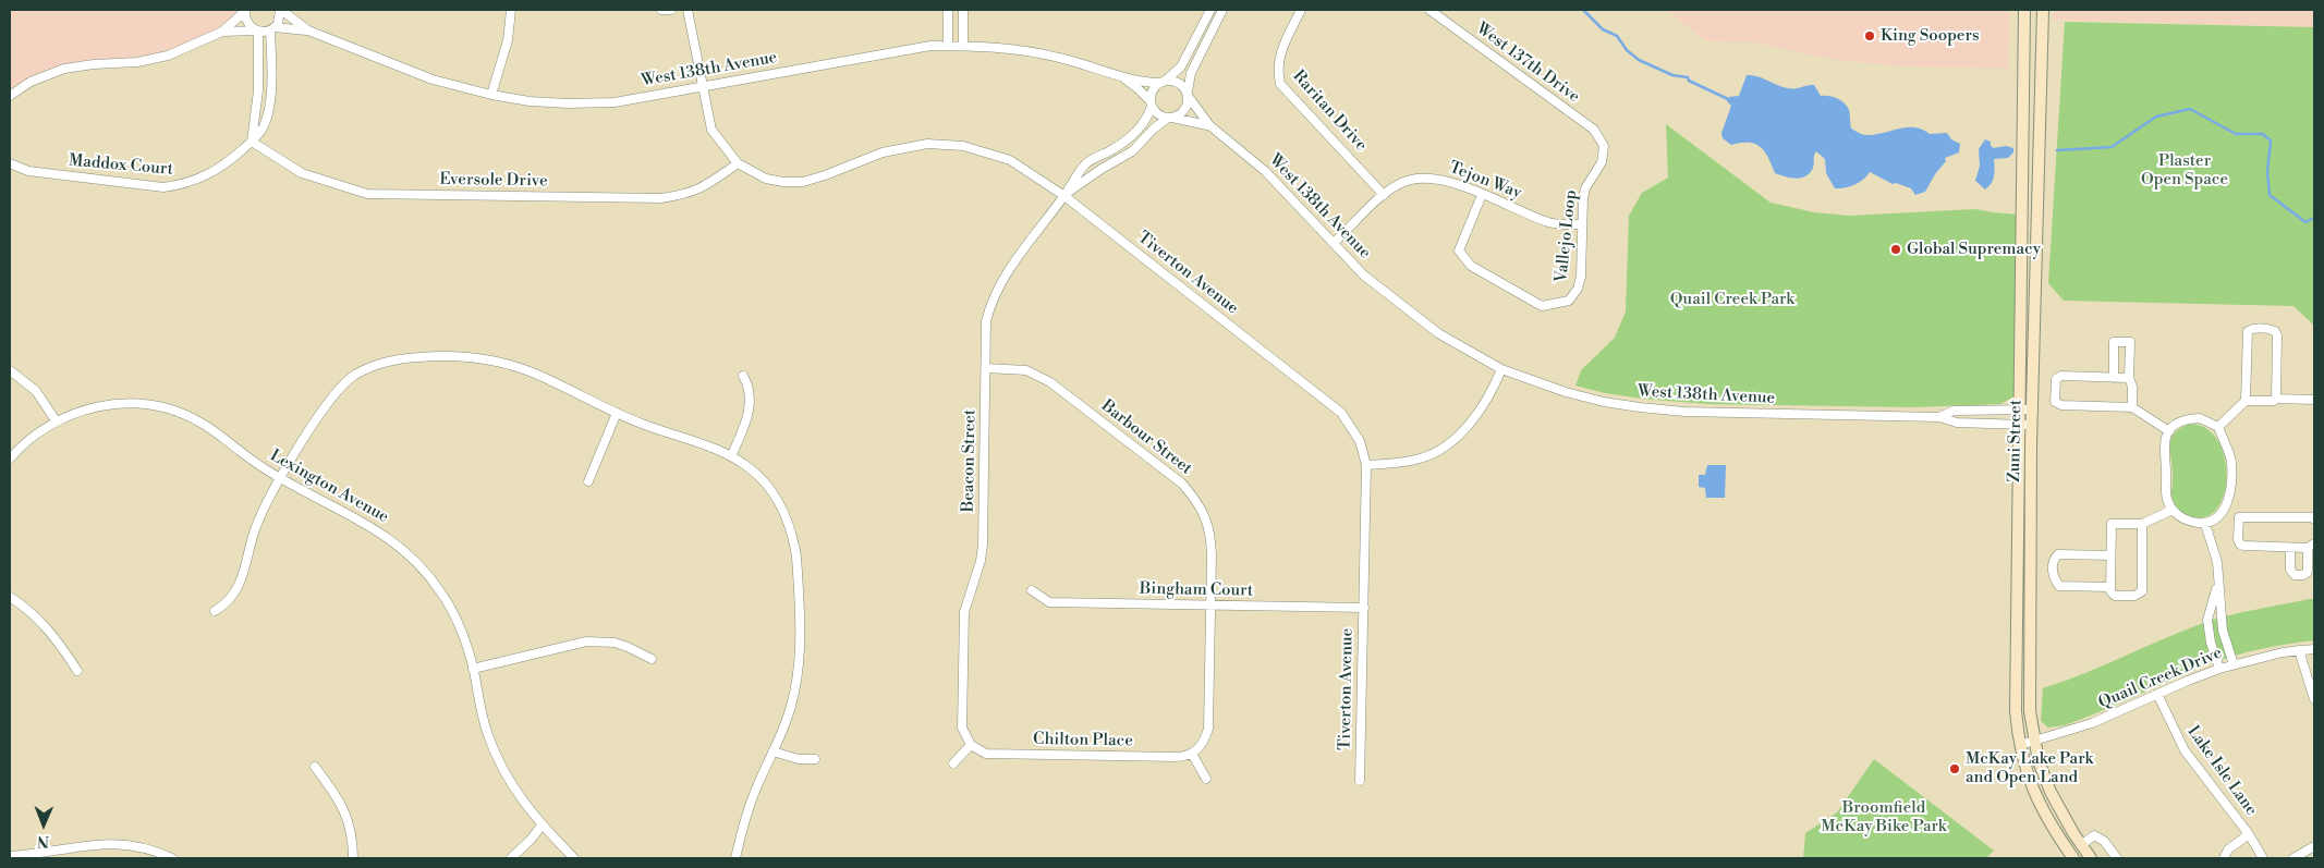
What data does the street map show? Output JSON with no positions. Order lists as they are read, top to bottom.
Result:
{
  "streets": {
    "main road": ["Zuni Street"],
    "street": [
      "West 137th Drive",
      "West 138th Avenue",
      "Raritan Drive",
      "Maddox Court",
      "Eversole Drive",
      "Tejon Way",
      "Vallejo Loop",
      "Tiverton Avenue",
      "Barbour Street",
      "Beacon Street",
      "Lexington Avenue",
      "Bingham Court",
      "Quail Creek Drive",
      "Chilton Place",
      "Lake Isle Lane"
    ]
  },
  "crossings": [
    ["West 137th Drive", "Vallejo Loop"],
    ["West 138th Avenue", "Maddox Court"],
    ["West 138th Avenue", "Tejon Way"],
    ["West 138th Avenue", "Tiverton Avenue"],
    ["West 138th Avenue", "Zuni Street"],
    ["West 138th Avenue", "Beacon Street"],
    ["Raritan Drive", "Tejon Way"],
    ["Maddox Court", "Eversole Drive"],
    ["Eversole Drive", "Tiverton Avenue"],
    ["Tejon Way", "Vallejo Loop"],
    ["Tiverton Avenue", "Beacon Street"],
    ["Tiverton Avenue", "Bingham Court"],
    ["Barbour Street", "Beacon Street"],
    ["Barbour Street", "Bingham Court"],
    ["Barbour Street", "Chilton Place"],
    ["Zuni Street", "Quail Creek Drive"],
    ["Beacon Street", "Chilton Place"],
    ["Quail Creek Drive", "Lake Isle Lane"]
  ],
  "parks": ["Plaster Open Space", "Quail Creek Park", "Broomfield McKay Bike Park"],
  "places": ["King Soopers", "Global Supremacy", "McKay Lake Park and Open Land"],
  "north": "bottom"
}
